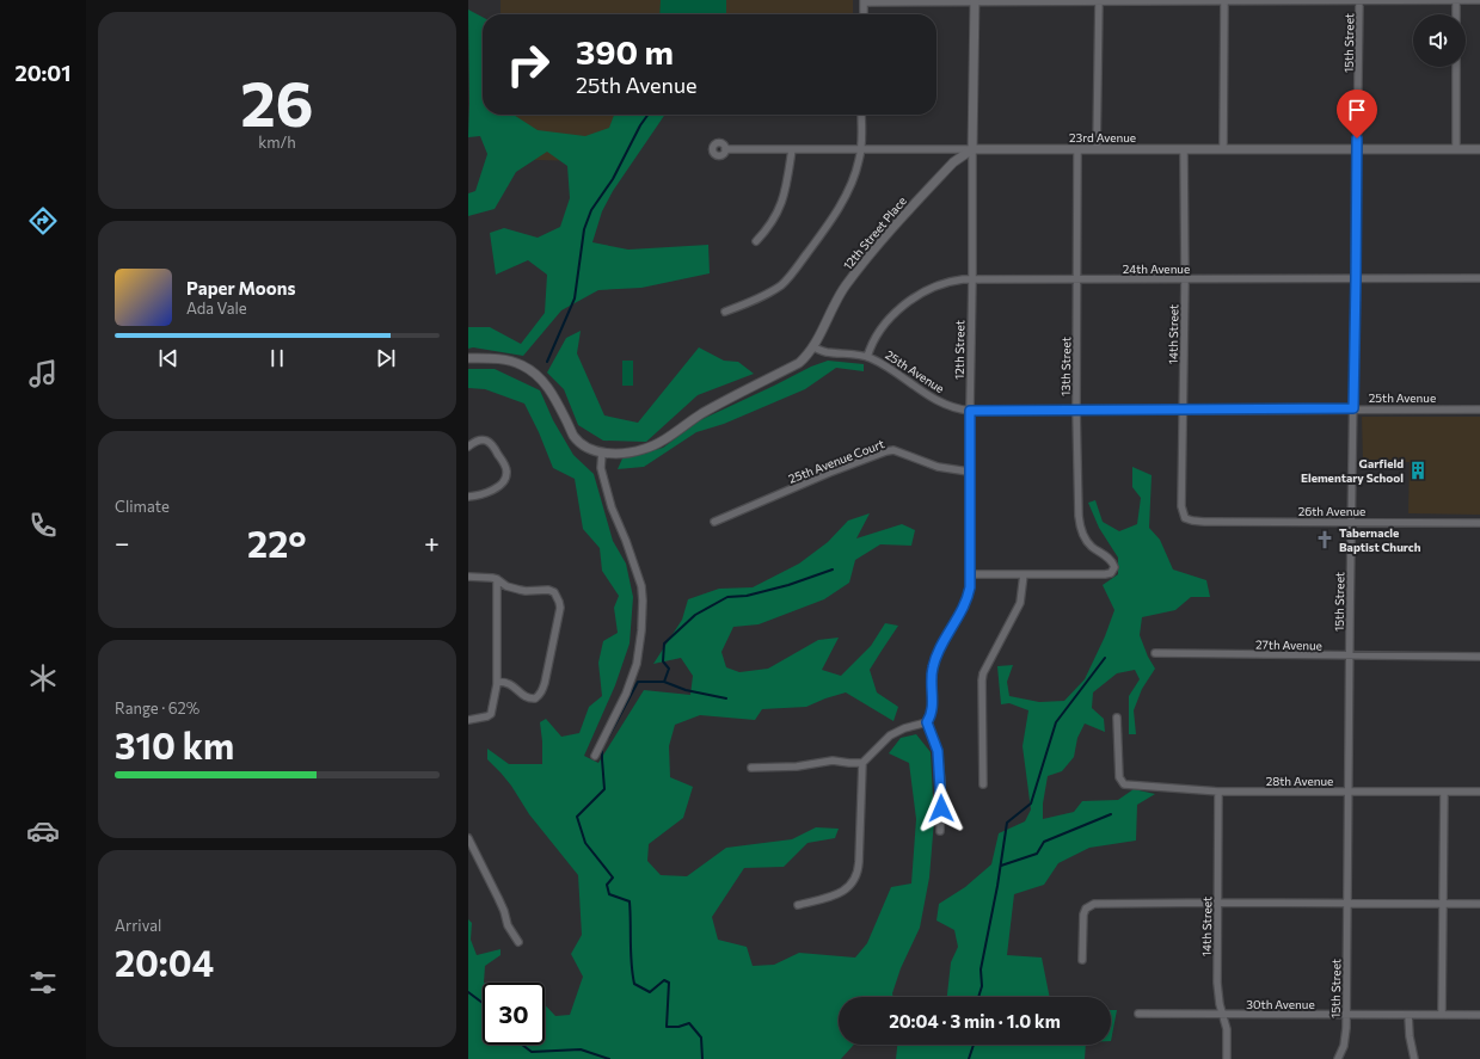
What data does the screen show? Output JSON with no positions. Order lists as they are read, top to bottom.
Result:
{
  "streets": {
    "street": [
      "15th Street",
      "23rd Avenue",
      "12th Street Place",
      "24th Avenue",
      "14th Street",
      "12th Street",
      "13th Street",
      "25th Avenue",
      "25th Avenue Court",
      "26th Avenue",
      "27th Avenue",
      "28th Avenue",
      "30th Avenue"
    ]
  },
  "crossings": [
    ["15th Street", "23rd Avenue"],
    ["15th Street", "24th Avenue"],
    ["15th Street", "25th Avenue"],
    ["15th Street", "26th Avenue"],
    ["15th Street", "27th Avenue"],
    ["15th Street", "28th Avenue"],
    ["15th Street", "30th Avenue"],
    ["23rd Avenue", "12th Street Place"],
    ["23rd Avenue", "14th Street"],
    ["23rd Avenue", "12th Street"],
    ["23rd Avenue", "13th Street"],
    ["12th Street Place", "12th Street"],
    ["12th Street Place", "25th Avenue"],
    ["24th Avenue", "14th Street"],
    ["24th Avenue", "12th Street"],
    ["24th Avenue", "13th Street"],
    ["24th Avenue", "25th Avenue"],
    ["14th Street", "25th Avenue"],
    ["14th Street", "26th Avenue"],
    ["14th Street", "28th Avenue"],
    ["14th Street", "30th Avenue"],
    ["12th Street", "25th Avenue"],
    ["12th Street", "25th Avenue Court"],
    ["13th Street", "25th Avenue"]
  ],
  "places": {
    "building": ["Garfield Elementary School"],
    "church": ["Tabernacle Baptist Church"]
  },
  "page": {
    "tabs": "20:01",
    "tile": [
      ["26", "km/h"],
      "Climate",
      ["Range · 62%", "310 km"],
      ["Arrival", "20:04"]
    ],
    "turn": ["390 m", "25th Avenue"],
    "song": ["Paper Moons", "Ada Vale"],
    "heat": ["−", "22°", "+"],
    "limit": "30",
    "trip": "20:04 · 3 min · 1.0 km"
  }
}
